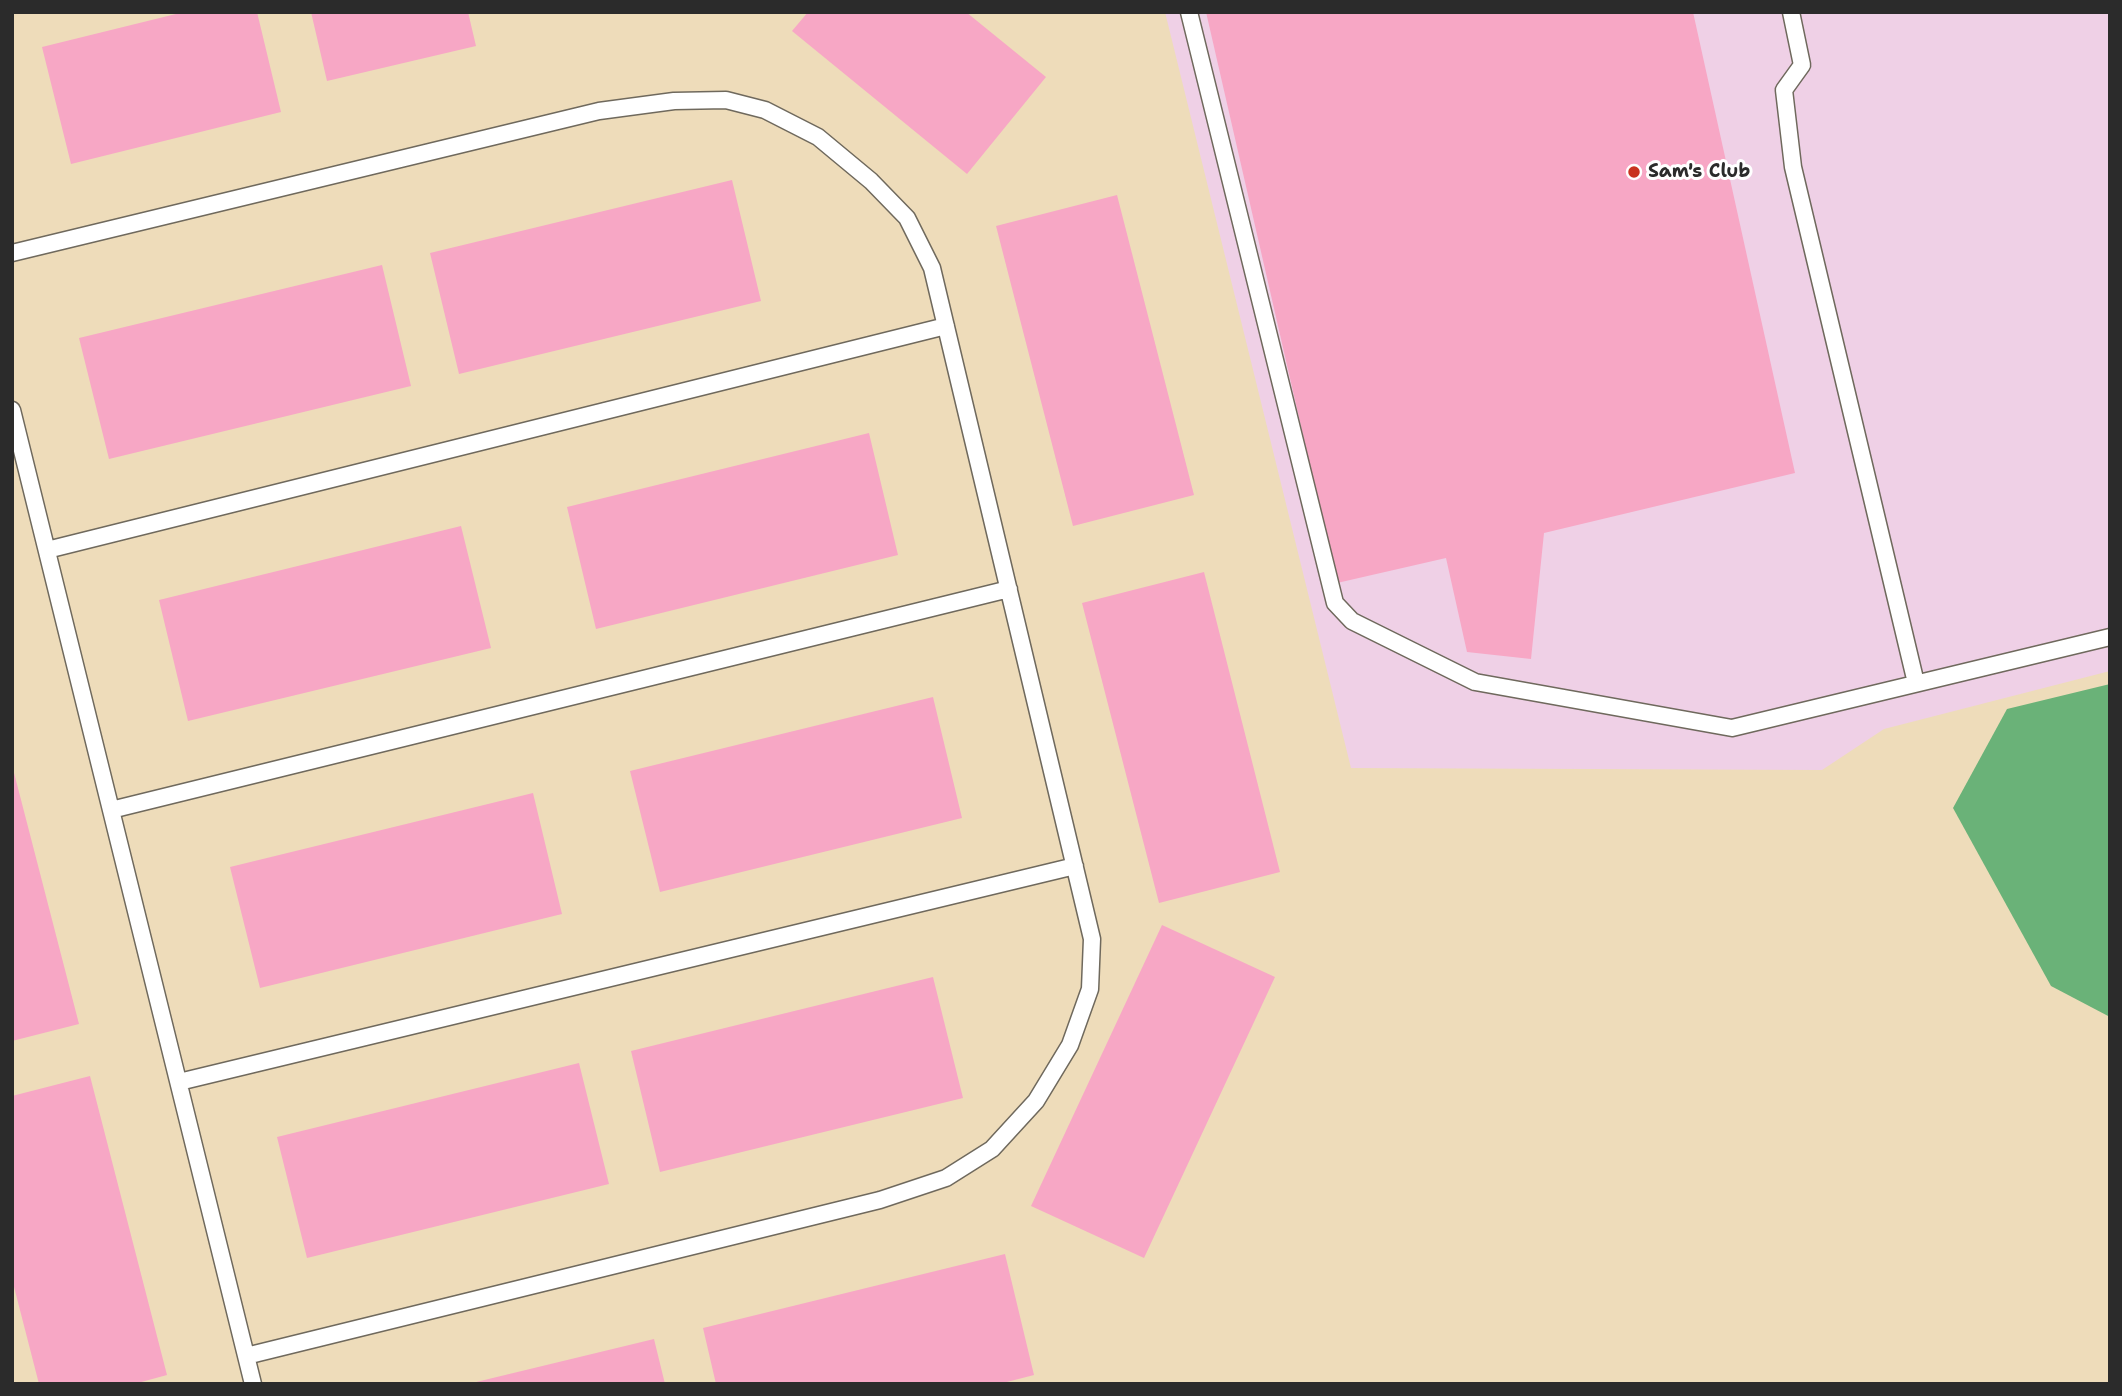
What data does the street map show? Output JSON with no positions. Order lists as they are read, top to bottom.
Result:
{
  "places": ["Sam's Club"]
}
